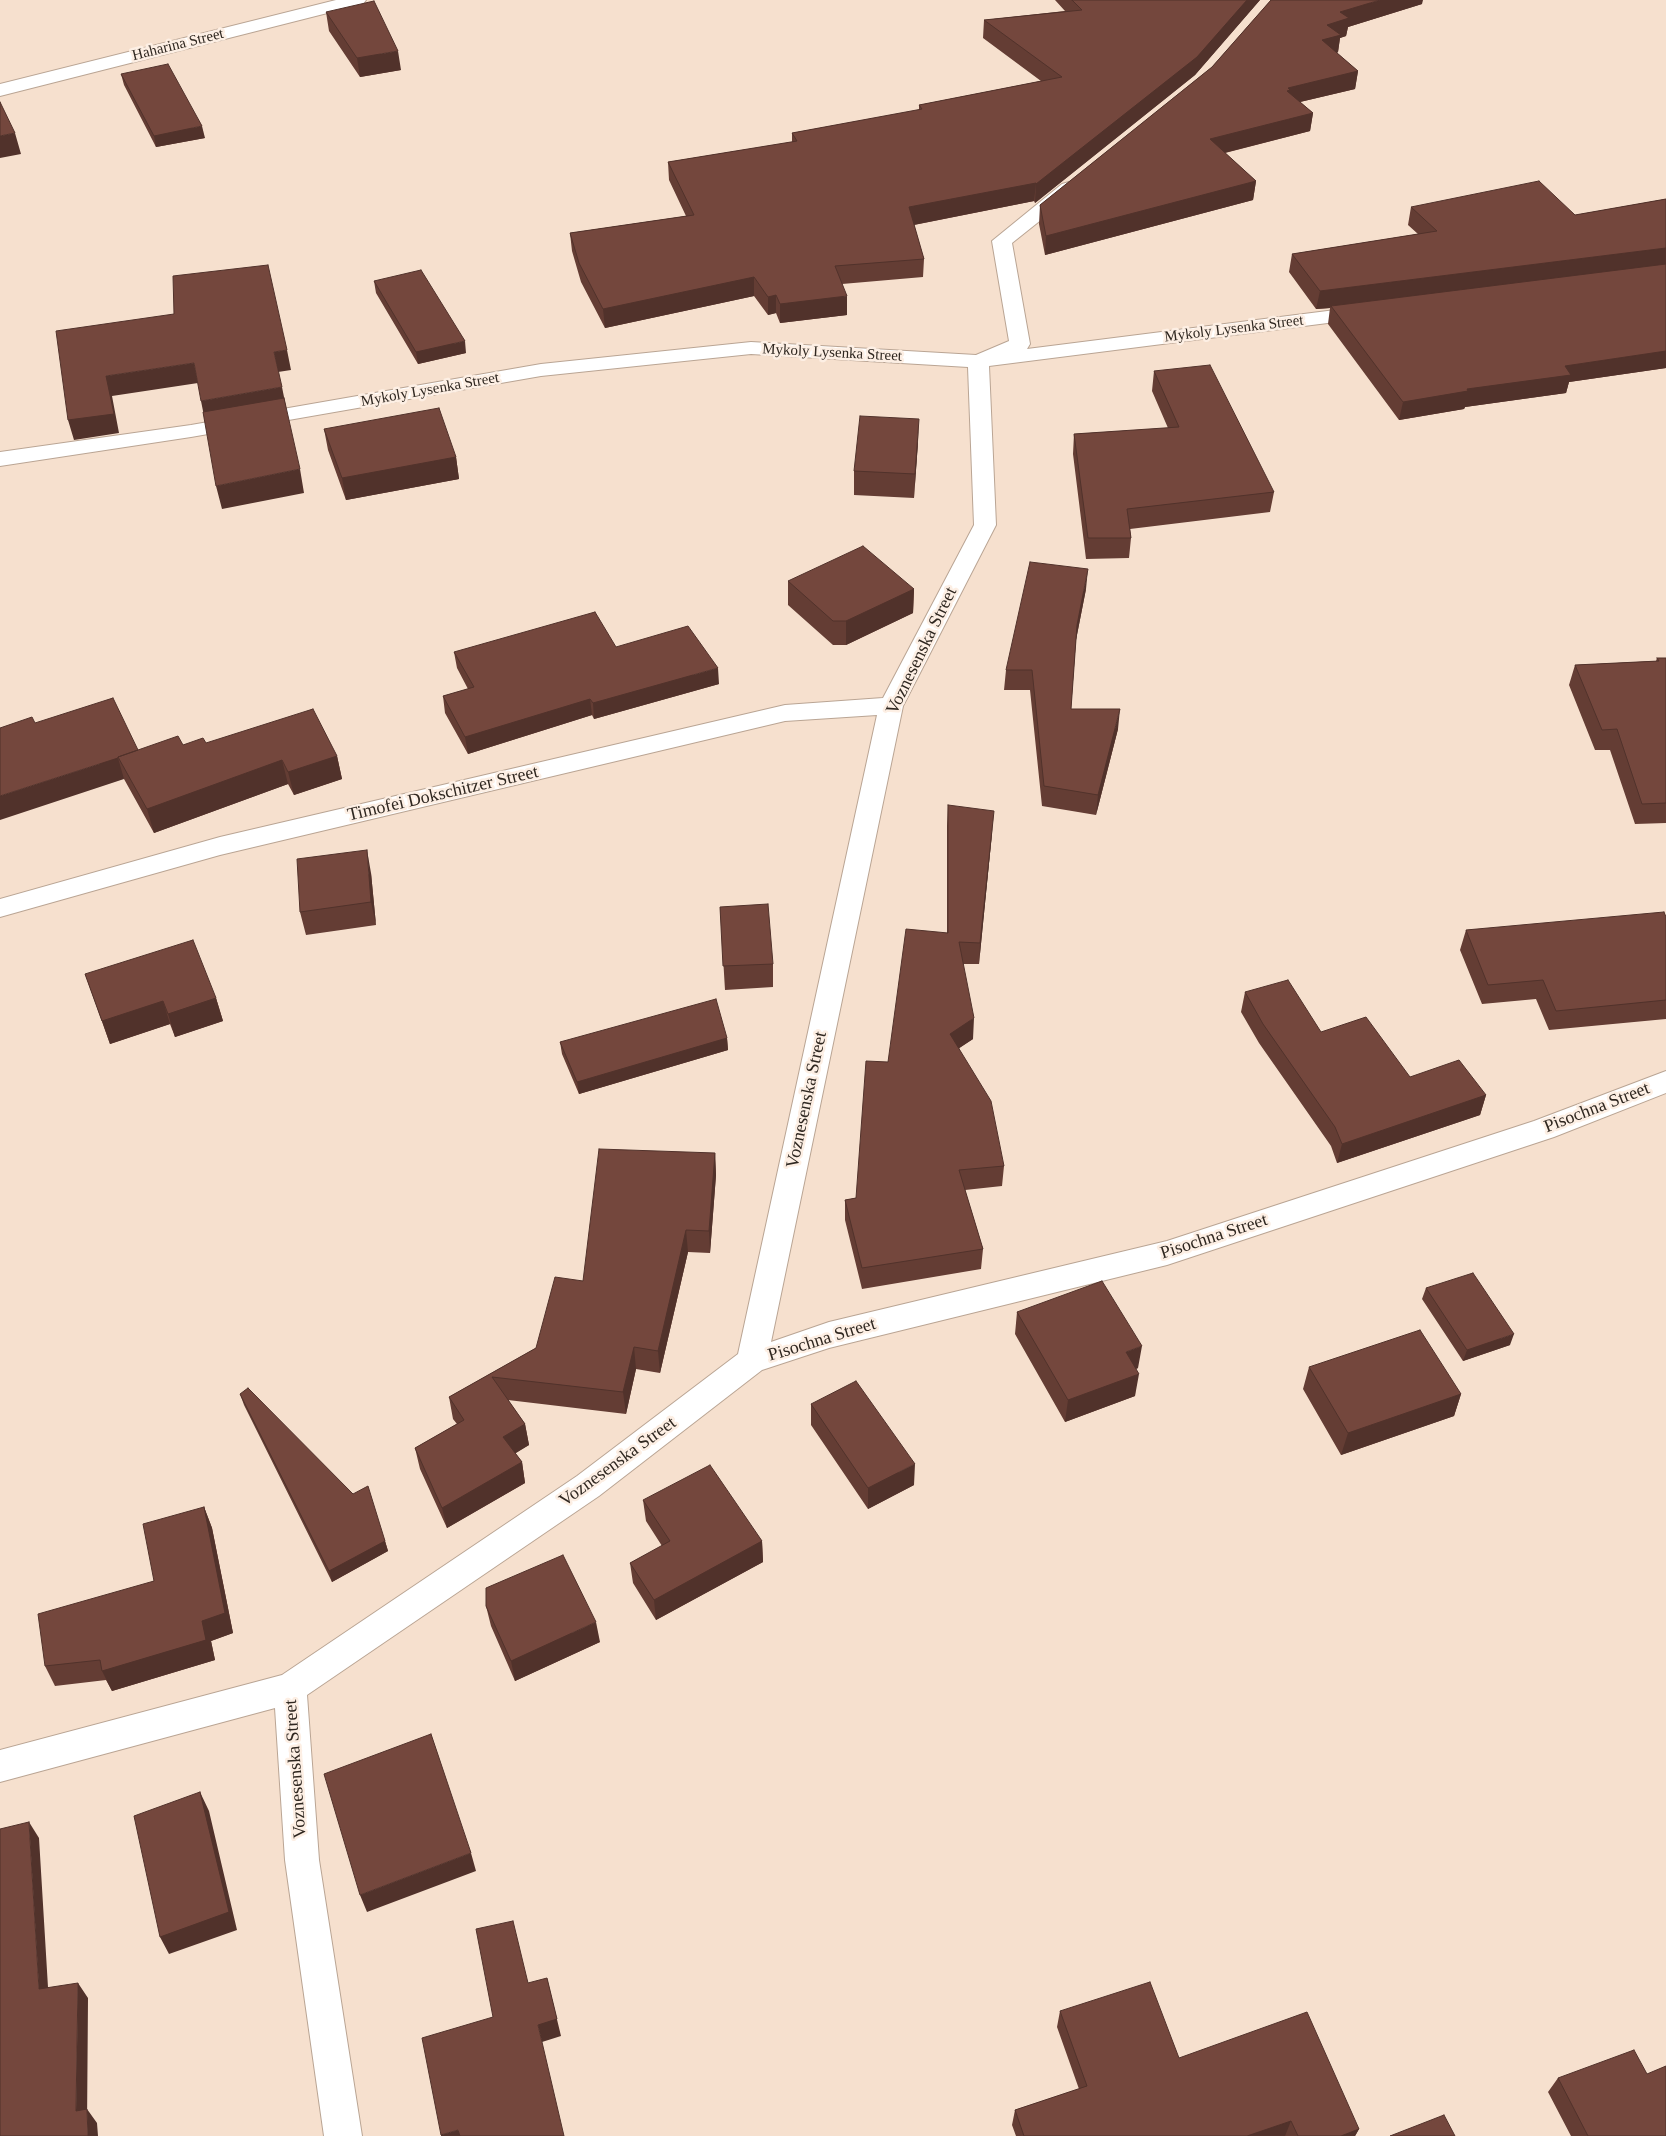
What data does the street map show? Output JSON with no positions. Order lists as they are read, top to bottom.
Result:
{
  "streets": {
    "street": [
      "Haharina Street",
      "Mykoly Lysenka Street",
      "Voznesenska Street",
      "Timofei Dokschitzer Street",
      "Pisochna Street"
    ]
  },
  "crossings": [
    ["Mykoly Lysenka Street", "Voznesenska Street"],
    ["Voznesenska Street", "Timofei Dokschitzer Street"],
    ["Voznesenska Street", "Pisochna Street"]
  ]
}
